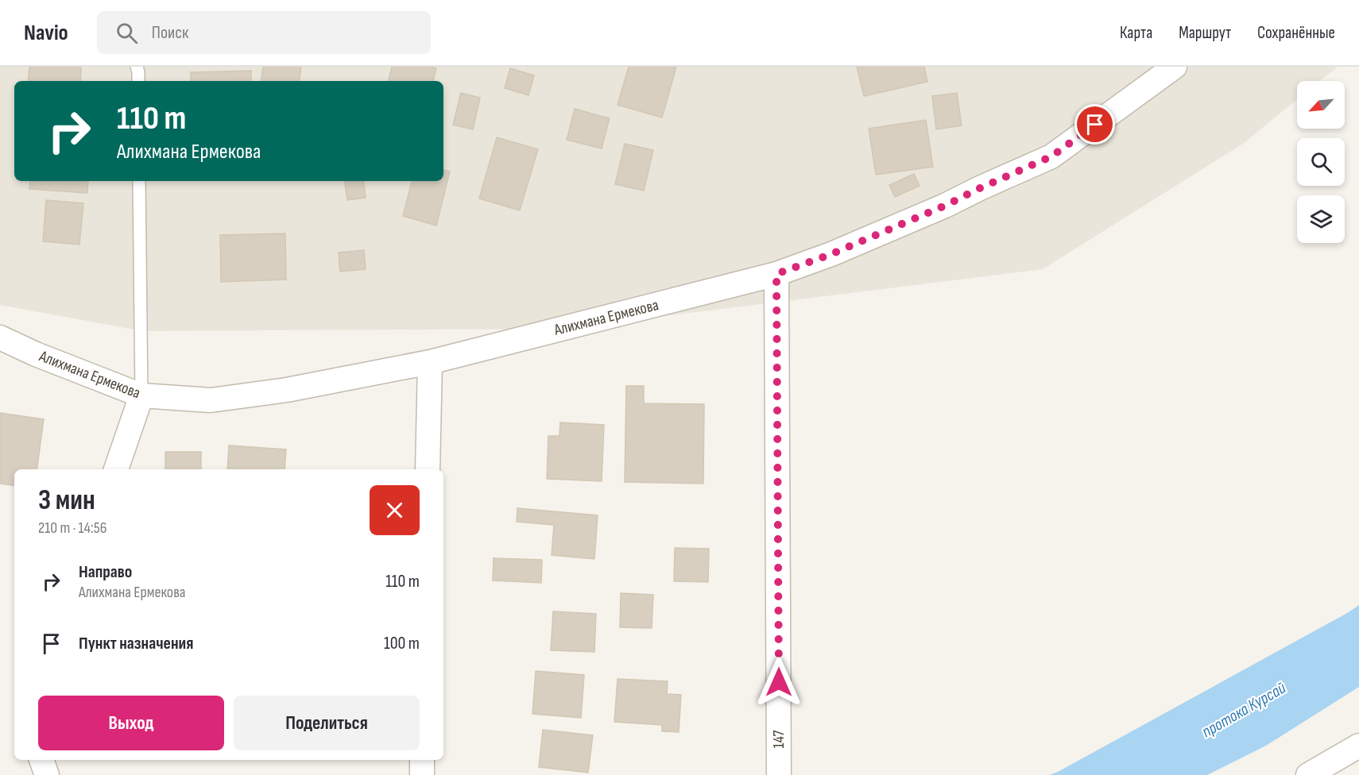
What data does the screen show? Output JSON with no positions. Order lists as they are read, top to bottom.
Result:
{
  "streets": {
    "street": ["Алихмана Ермекова", "147"]
  },
  "crossings": [
    ["Алихмана Ермекова", "147"]
  ],
  "water": ["протока Курсай"],
  "north": "bottom left",
  "page": {
    "header": "Navio",
    "search": "Поиск",
    "nav": ["Карта", "Маршрут", "Сохранённые"],
    "turn": ["110 m", "Алихмана Ермекова"],
    "heading": ["3 мин", "210 m · 14:56"],
    "list": [
      {
        "name": "Направо",
        "note": "Алихмана Ермекова",
        "value": "110 m"
      },
      {
        "name": "Пункт назначения",
        "value": "100 m"
      }
    ],
    "buttons": ["Выход", "Поделиться"]
  }
}
